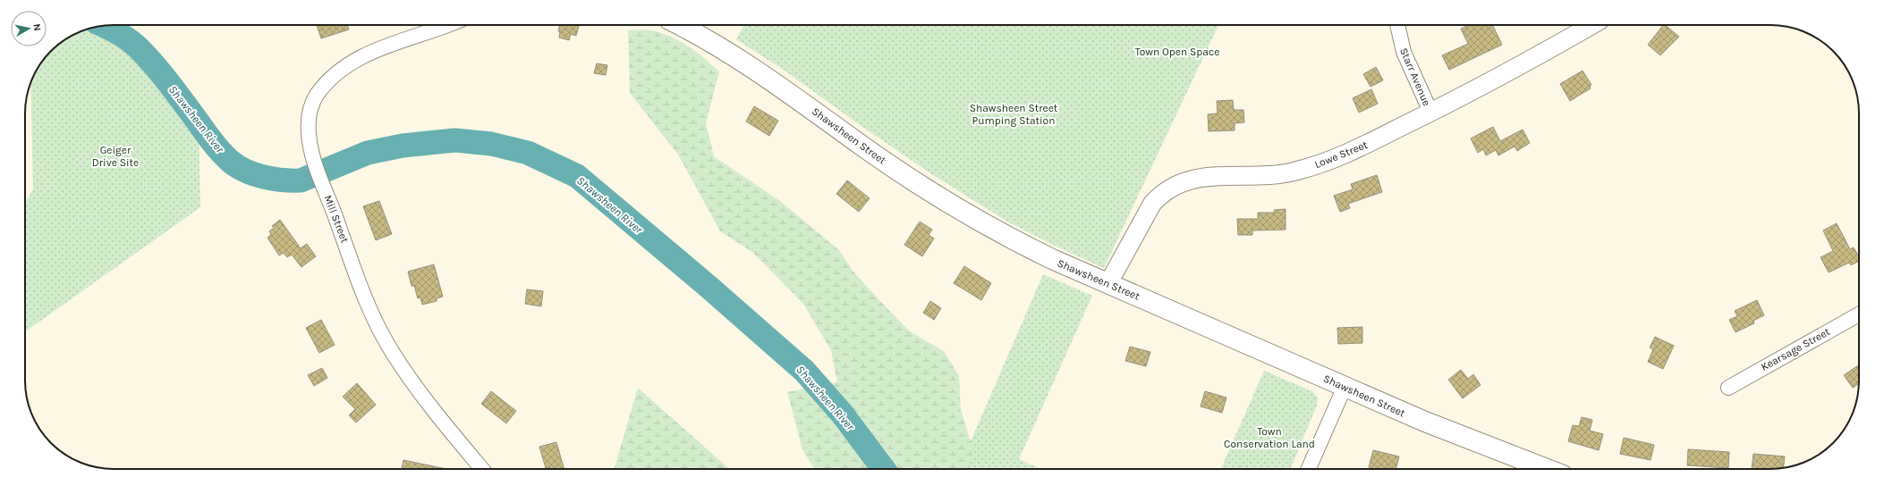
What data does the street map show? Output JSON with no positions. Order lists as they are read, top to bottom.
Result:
{
  "streets": {
    "main road": ["Shawsheen Street"],
    "street": [
      "Starr Avenue",
      "Lowe Street",
      "Mill Street",
      "Kearsage Street"
    ]
  },
  "crossings": [
    ["Starr Avenue", "Lowe Street"],
    ["Shawsheen Street", "Lowe Street"]
  ],
  "water": ["Shawsheen River"],
  "parks": [
    "Town Open Space",
    "Shawsheen Street Pumping Station",
    "Geiger Drive Site",
    "Town Conservation Land"
  ],
  "north": "right"
}
